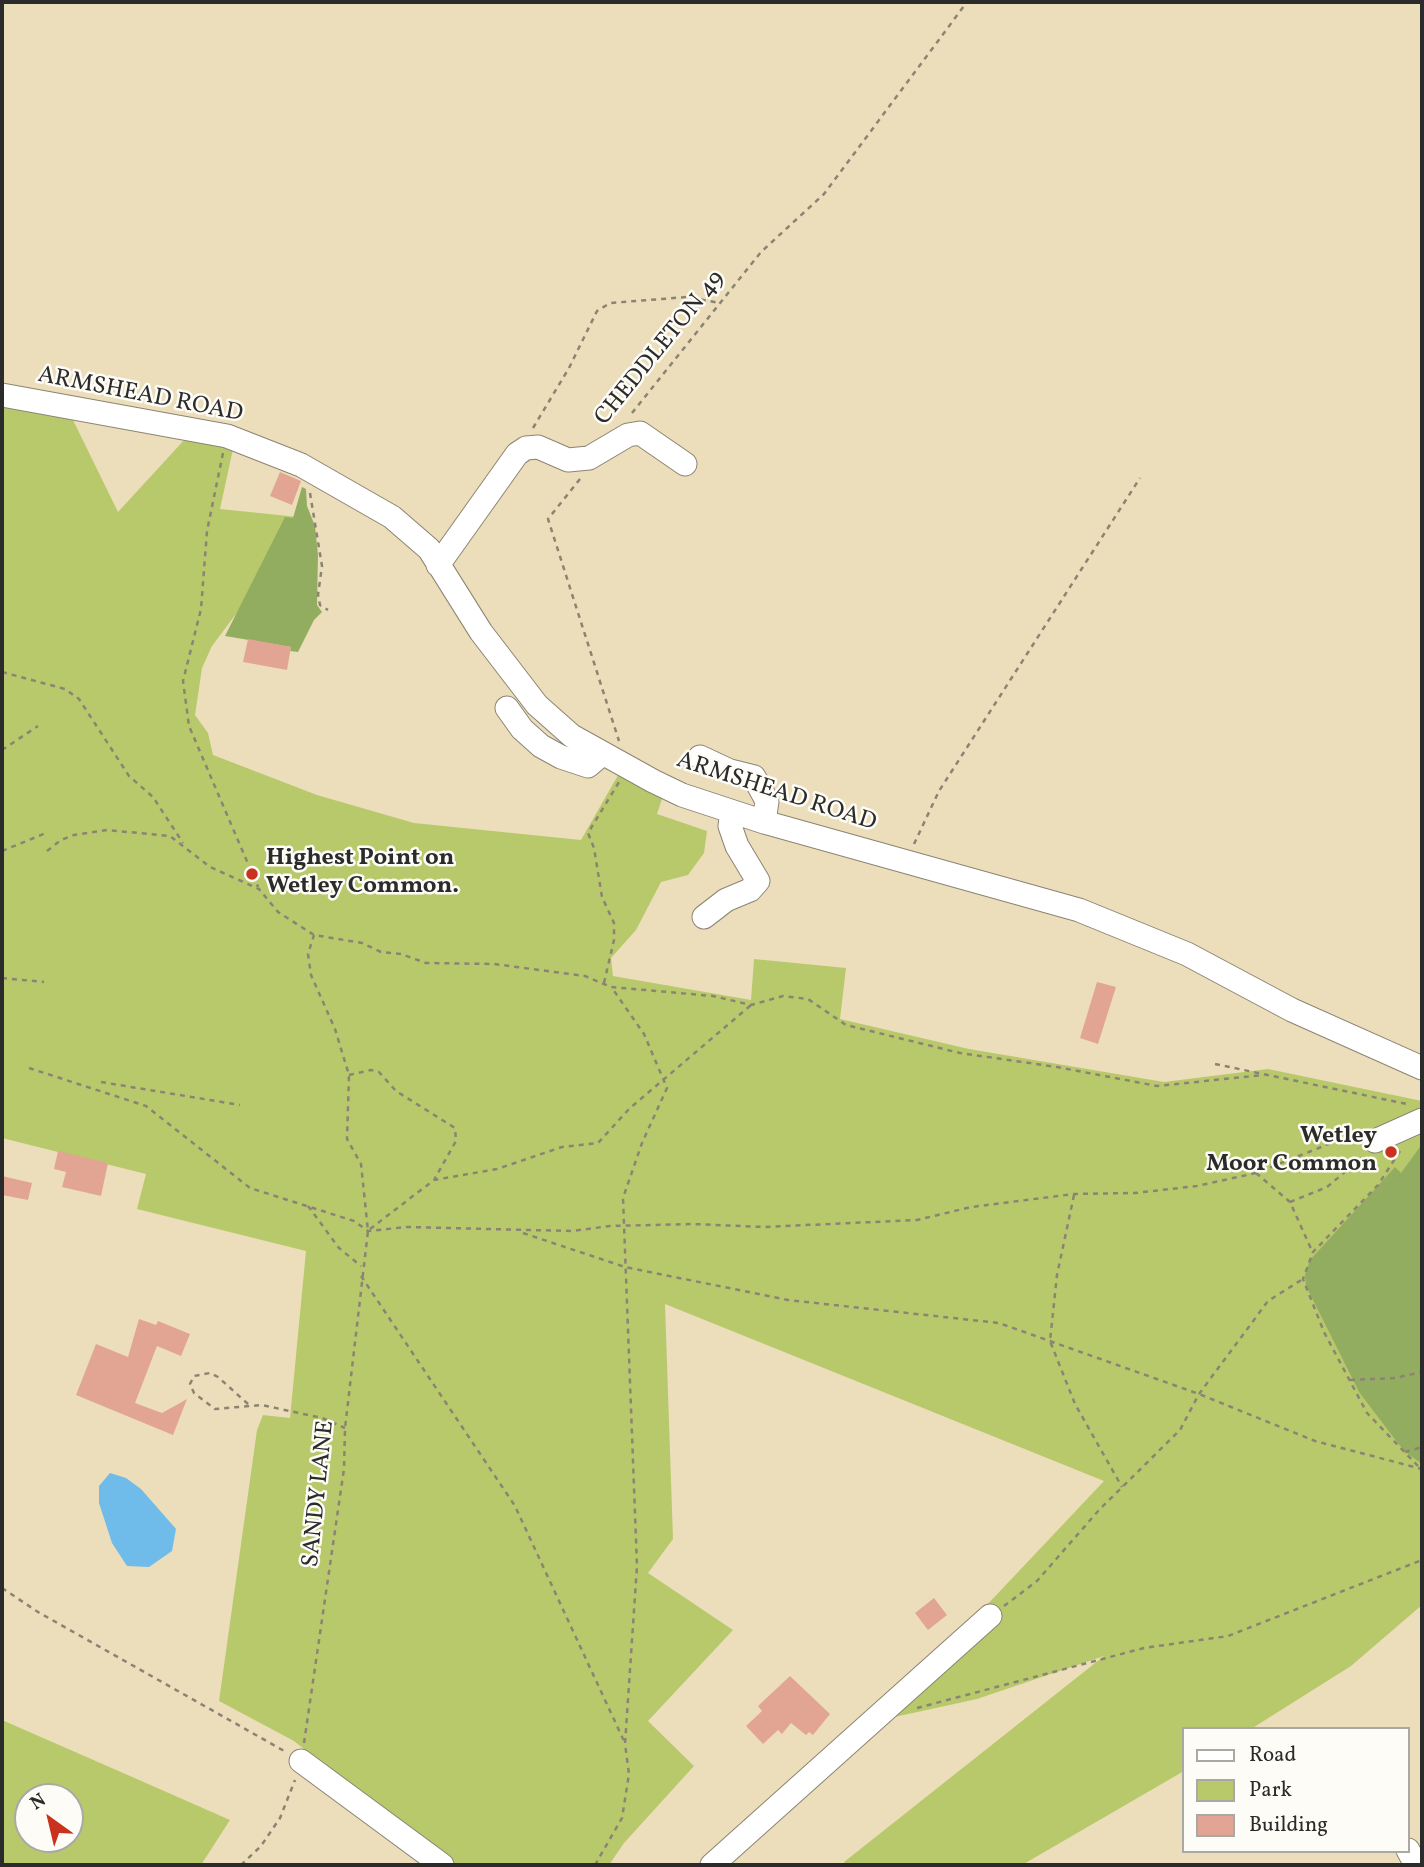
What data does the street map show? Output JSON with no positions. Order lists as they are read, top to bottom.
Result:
{
  "streets": {
    "street": ["ARMSHEAD ROAD"],
    "path": ["CHEDDLETON 49", "SANDY LANE"]
  },
  "places": ["Highest Point on Wetley Common.", "Wetley Moor Common"],
  "legend": ["Road", "Park", "Building"],
  "north": "top left"
}
